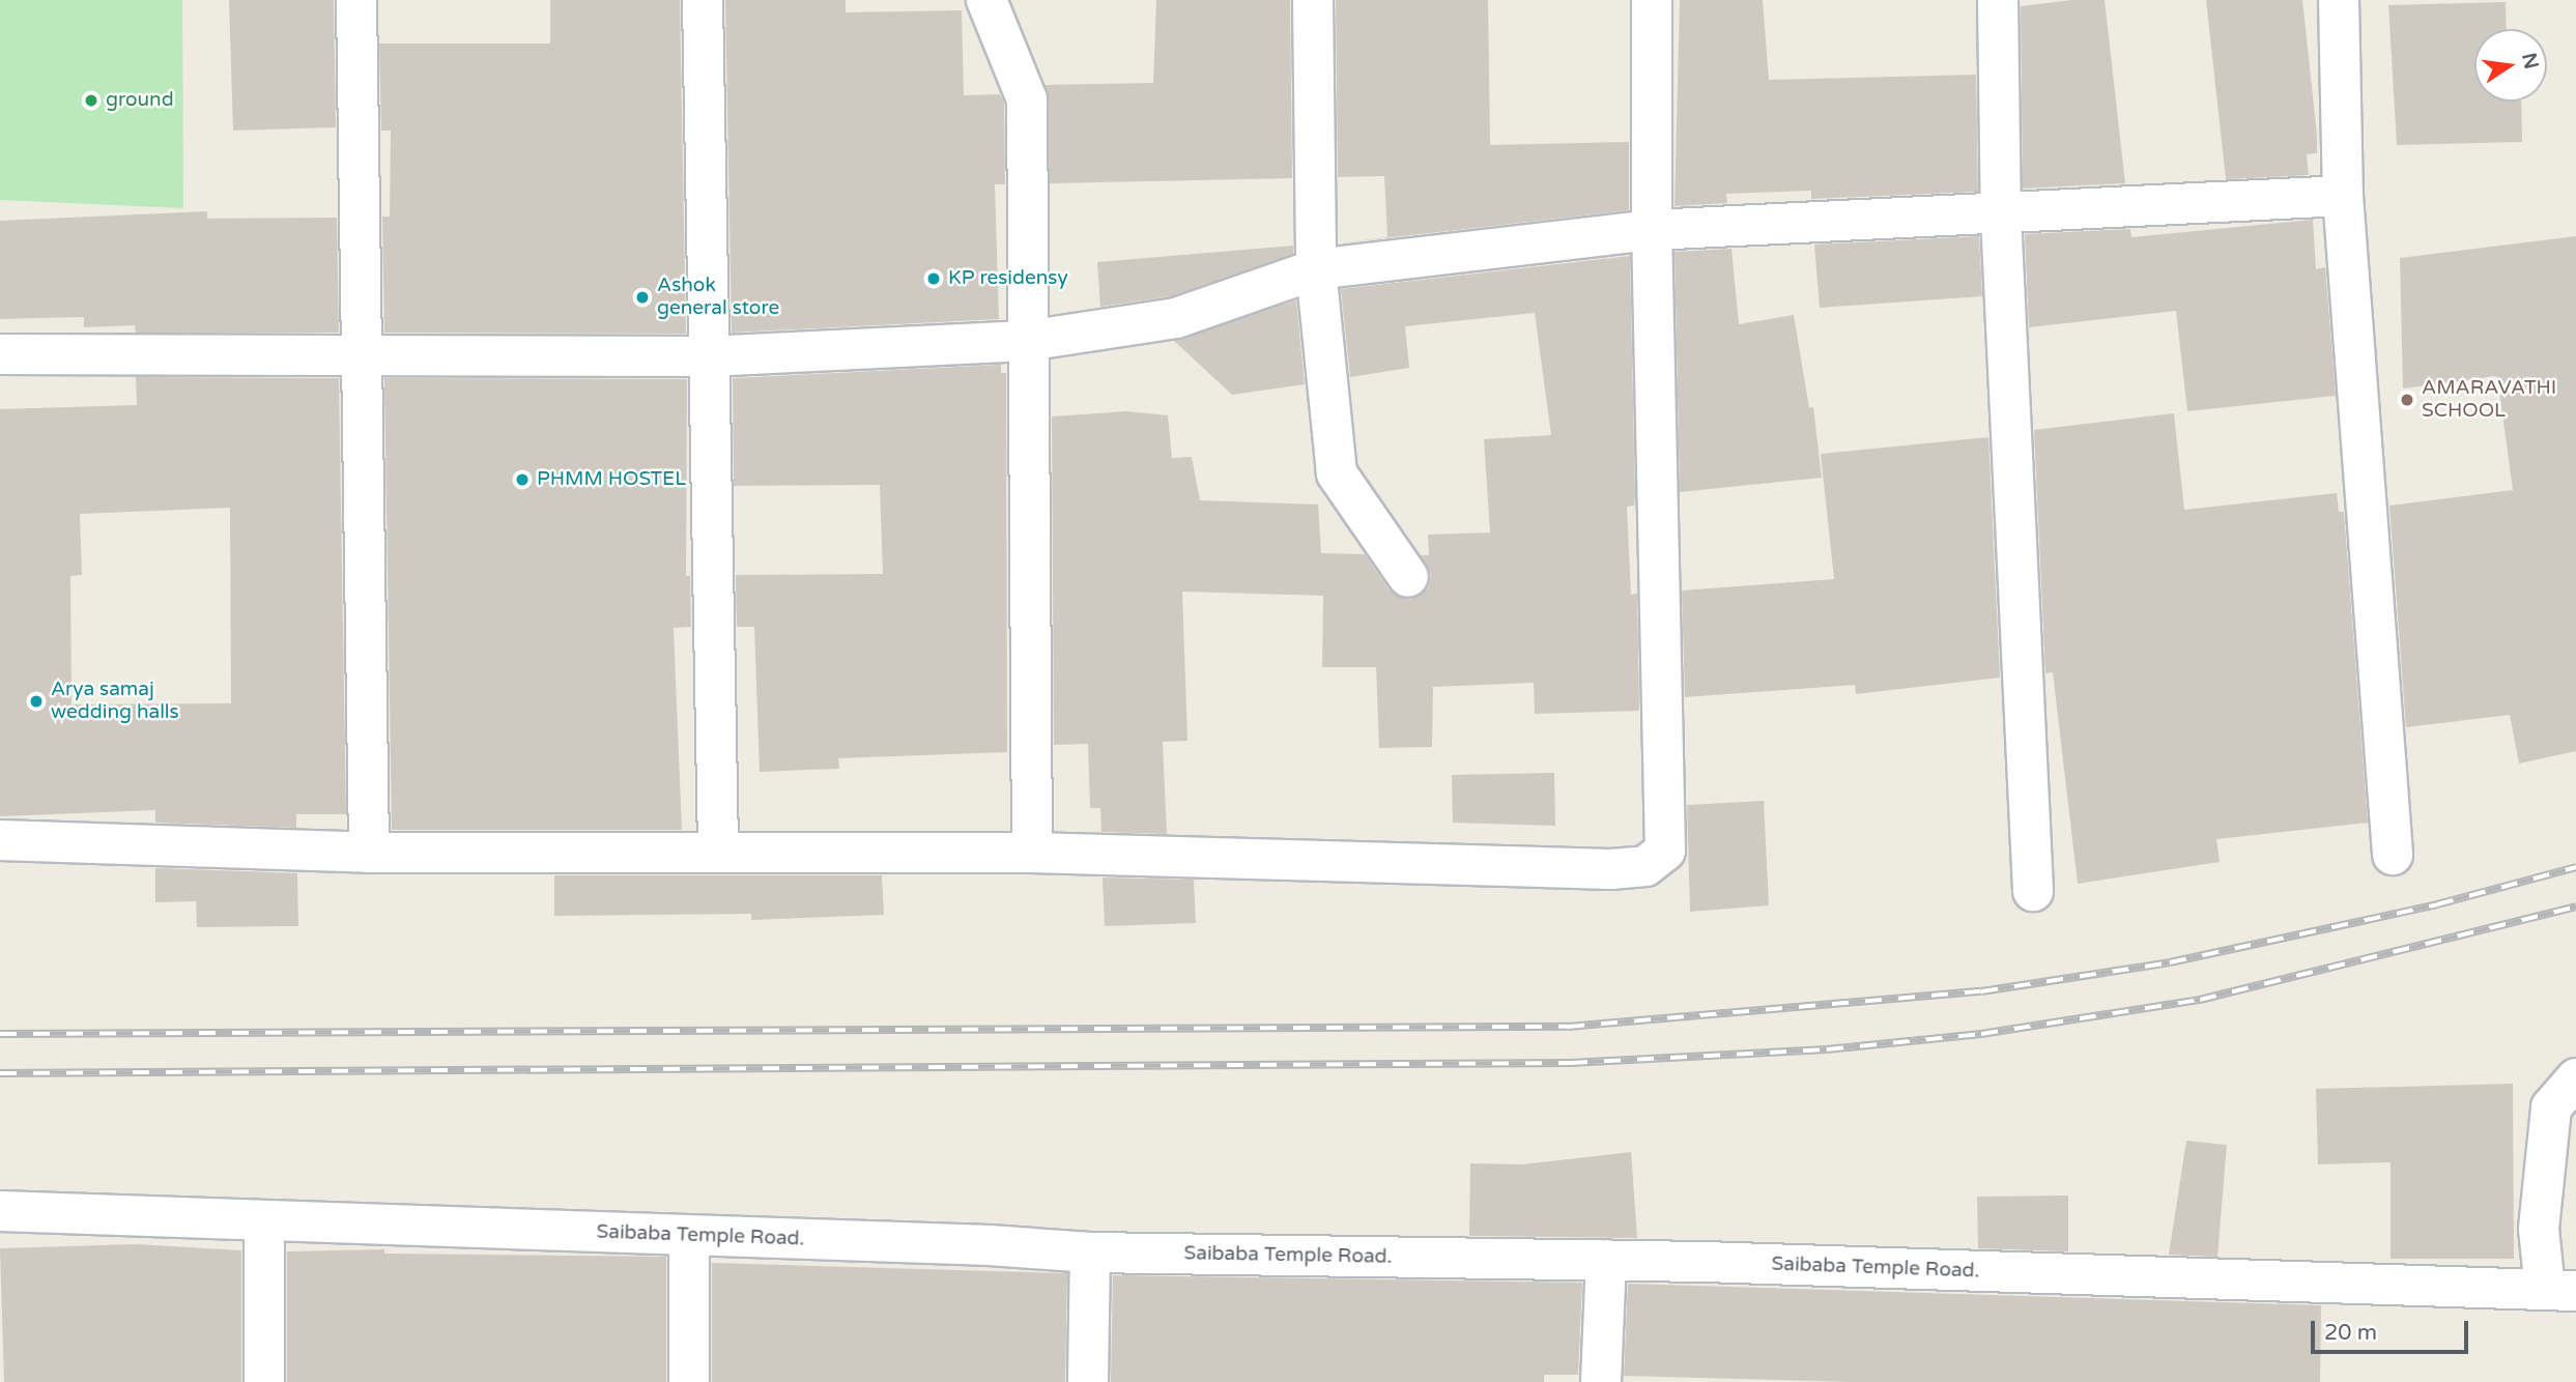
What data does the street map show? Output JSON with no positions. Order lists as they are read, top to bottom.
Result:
{
  "streets": {
    "street": ["Saibaba Temple Road."]
  },
  "places": [
    "ground",
    "KP residensy",
    "Ashok general store",
    "AMARAVATHI SCHOOL",
    "PHMM HOSTEL",
    "Arya samaj wedding halls"
  ],
  "scale_bar": "20 m",
  "north": "right"
}
